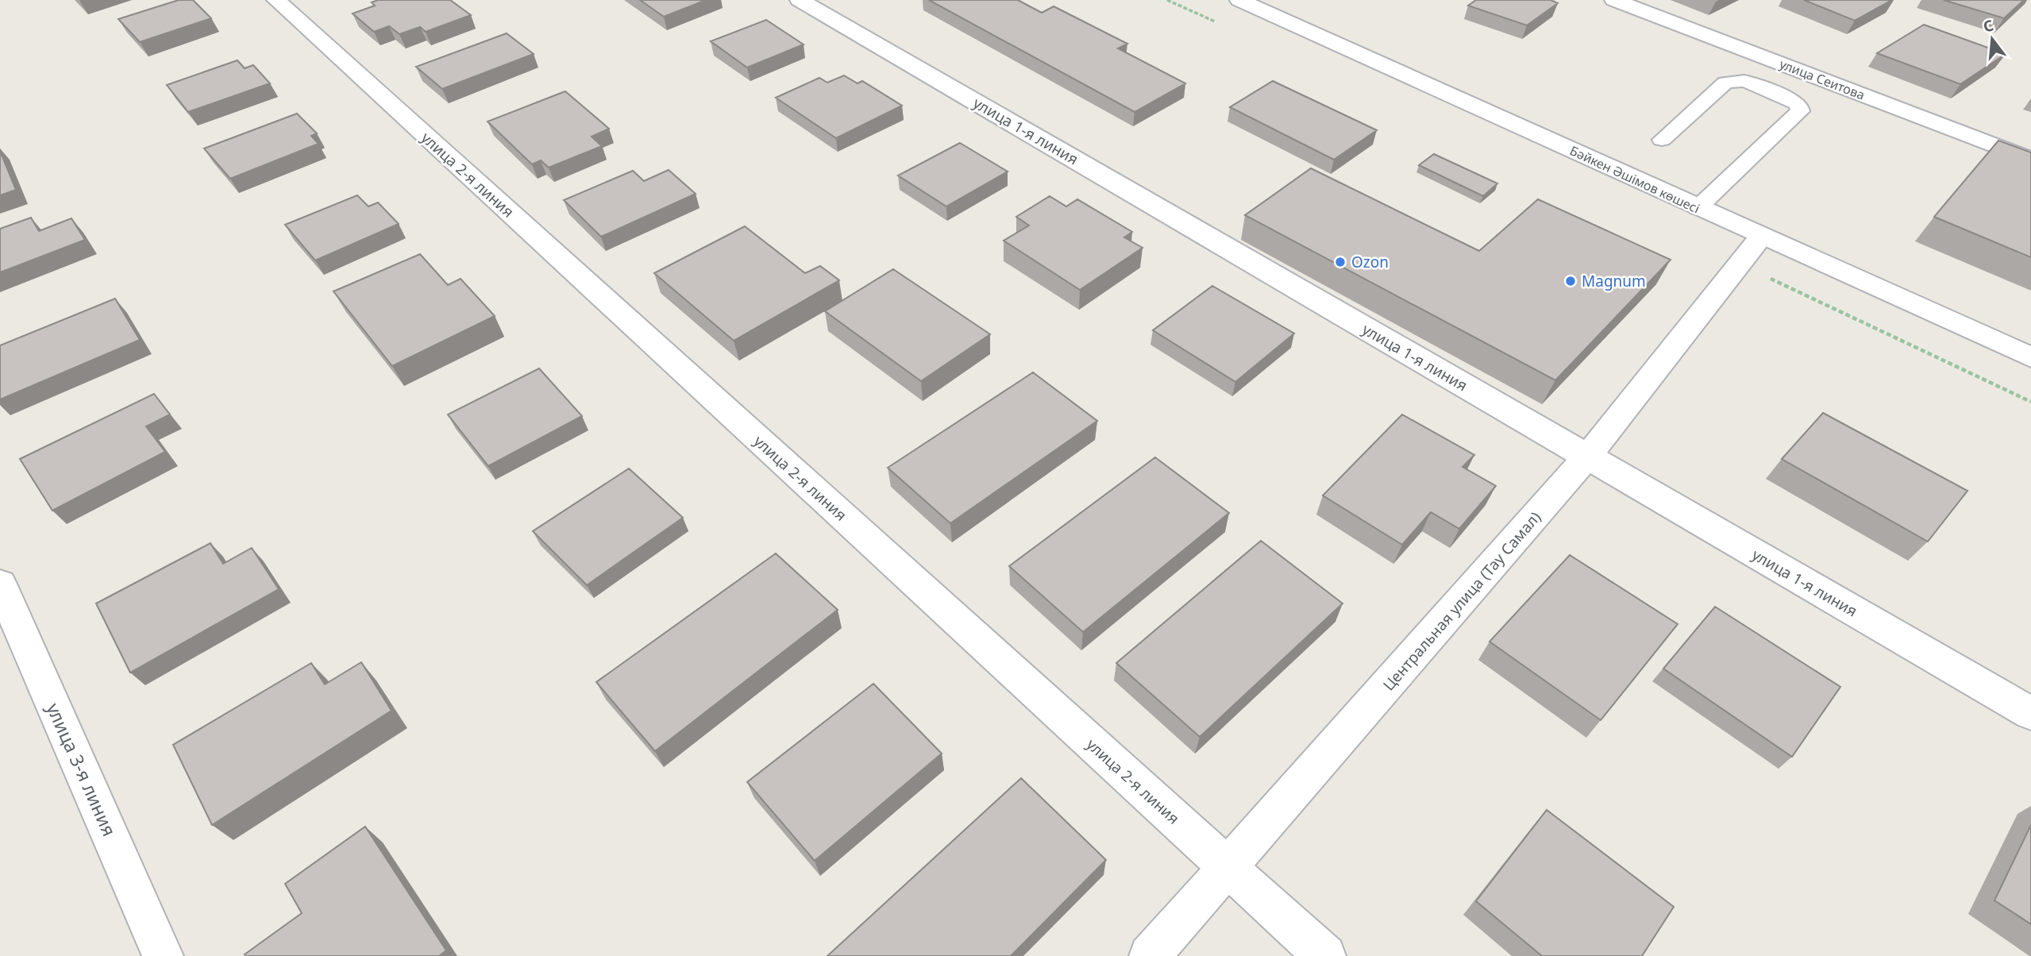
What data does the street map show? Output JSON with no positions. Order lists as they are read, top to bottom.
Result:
{
  "streets": {
    "street": [
      "улица Сеитова",
      "улица 1-я линия",
      "улица 2-я линия",
      "Бәйкен Әшімов көшесі",
      "Центральная улица (Тау Самал)",
      "улица 3-я линия"
    ]
  },
  "crossings": [
    ["улица 1-я линия", "Центральная улица (Тау Самал)"],
    ["улица 2-я линия", "Центральная улица (Тау Самал)"],
    ["Бәйкен Әшімов көшесі", "Центральная улица (Тау Самал)"]
  ],
  "places": ["Ozon", "Magnum"],
  "north": "top"
}
